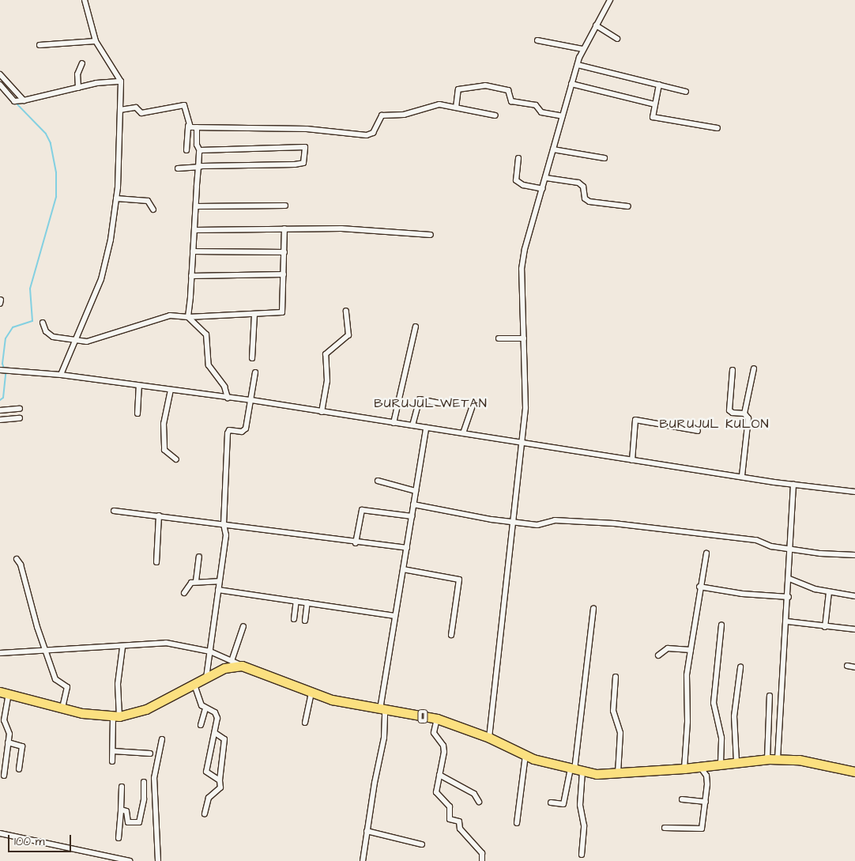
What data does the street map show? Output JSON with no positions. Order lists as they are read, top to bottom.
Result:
{
  "streets": {
    "highway": ["11"]
  },
  "districts": ["BURUJUL WETAN", "BURUJUL KULON"],
  "scale_bar": "100 m"
}
